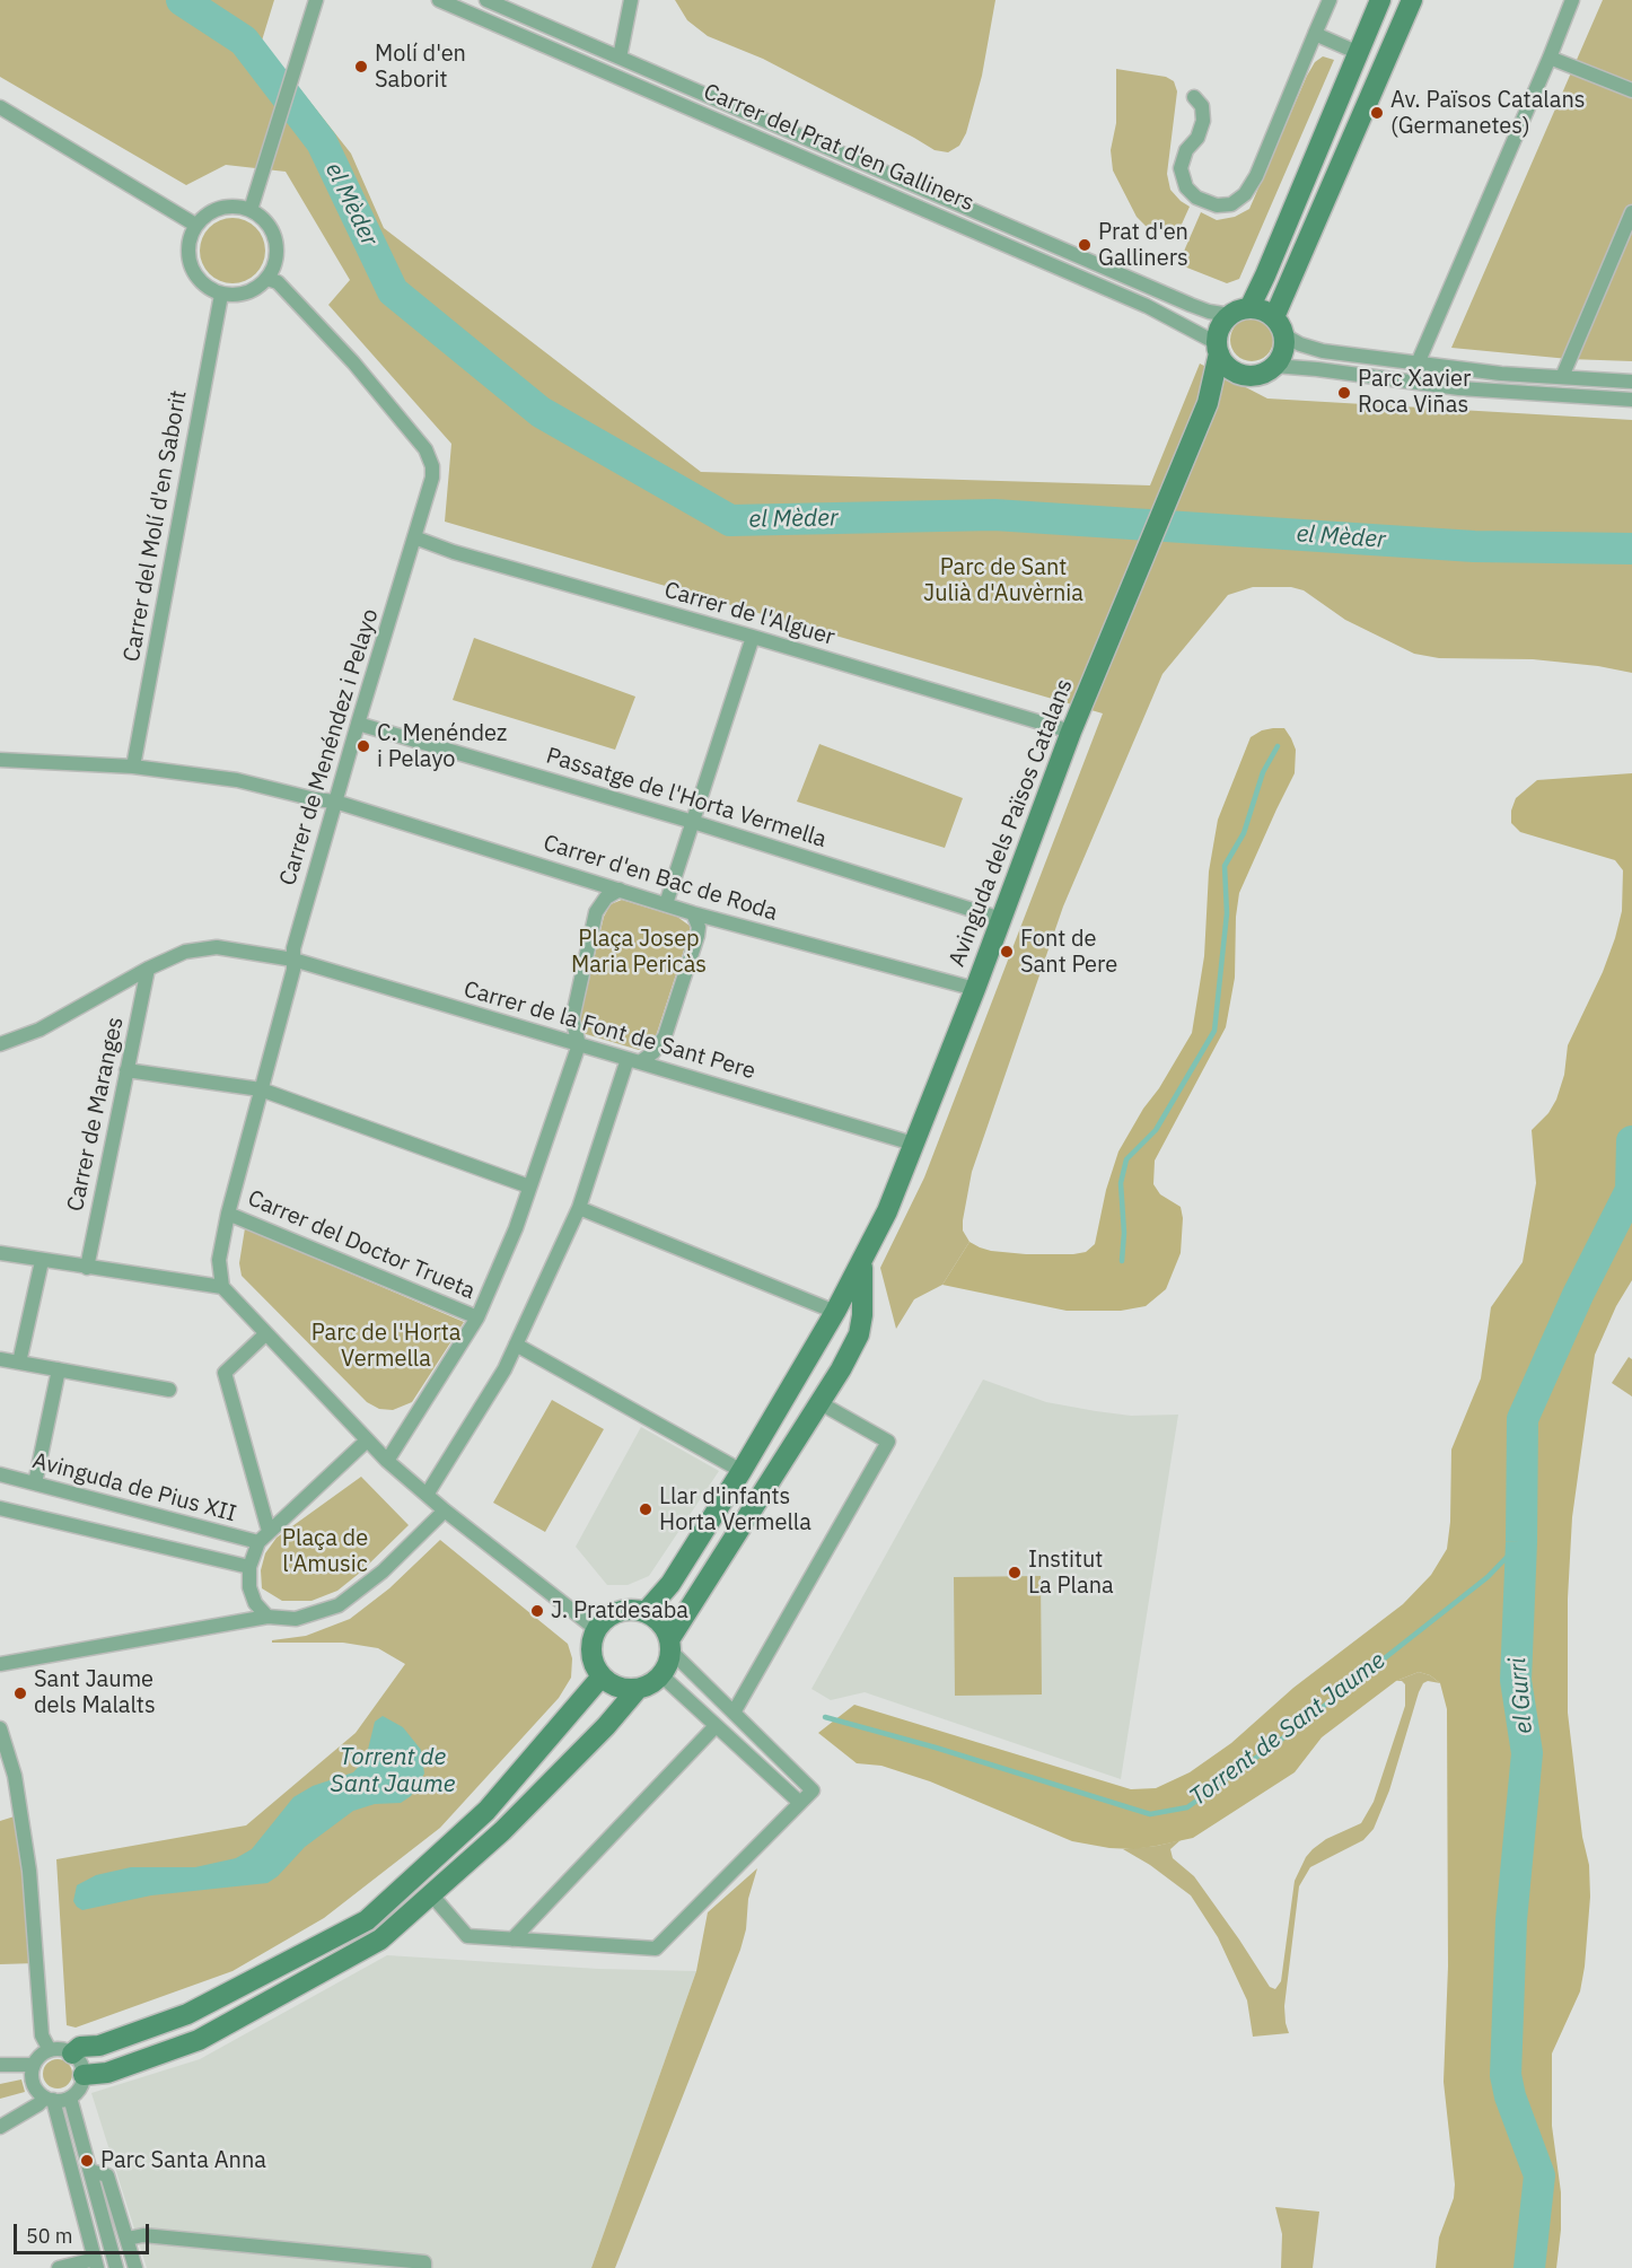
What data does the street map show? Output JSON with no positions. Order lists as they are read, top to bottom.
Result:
{
  "streets": {
    "street": [
      "Carrer del Prat d'en Galliners",
      "Carrer del Molí d'en Saborit",
      "Carrer de l'Alguer",
      "Carrer de Menéndez i Pelayo",
      "Passatge de l'Horta Vermella",
      "Avinguda dels Països Catalans",
      "Carrer d'en Bac de Roda",
      "Carrer de la Font de Sant Pere",
      "Carrer de Maranges",
      "Carrer del Doctor Trueta",
      "Avinguda de Pius XII"
    ]
  },
  "crossings": [
    ["Carrer del Prat d'en Galliners", "Avinguda dels Països Catalans"],
    ["Carrer del Molí d'en Saborit", "Carrer de Menéndez i Pelayo"],
    ["Carrer del Molí d'en Saborit", "Carrer d'en Bac de Roda"],
    ["Carrer de l'Alguer", "Carrer de Menéndez i Pelayo"],
    ["Carrer de l'Alguer", "Avinguda dels Països Catalans"],
    ["Carrer de Menéndez i Pelayo", "Passatge de l'Horta Vermella"],
    ["Carrer de Menéndez i Pelayo", "Carrer d'en Bac de Roda"],
    ["Carrer de Menéndez i Pelayo", "Carrer de la Font de Sant Pere"],
    ["Carrer de Menéndez i Pelayo", "Carrer del Doctor Trueta"],
    ["Passatge de l'Horta Vermella", "Avinguda dels Països Catalans"],
    ["Avinguda dels Països Catalans", "Carrer d'en Bac de Roda"],
    ["Avinguda dels Països Catalans", "Carrer de la Font de Sant Pere"],
    ["Carrer de la Font de Sant Pere", "Carrer de Maranges"]
  ],
  "water": ["el Mèder", "el Gurri", "Torrent de Sant Jaume"],
  "parks": [
    "Parc de Sant Julià d'Auvèrnia",
    "Plaça Josep Maria Pericàs",
    "Parc de l'Horta Vermella",
    "Plaça de l'Amusic"
  ],
  "places": [
    "Molí d'en Saborit",
    "Av. Països Catalans (Germanetes)",
    "Prat d'en Galliners",
    "Parc Xavier Roca Viñas",
    "C. Menéndez i Pelayo",
    "Font de Sant Pere",
    "Llar d'infants Horta Vermella",
    "Institut La Plana",
    "J. Pratdesaba",
    "Sant Jaume dels Malalts",
    "Parc Santa Anna"
  ],
  "scale_bar": "50 m"
}
